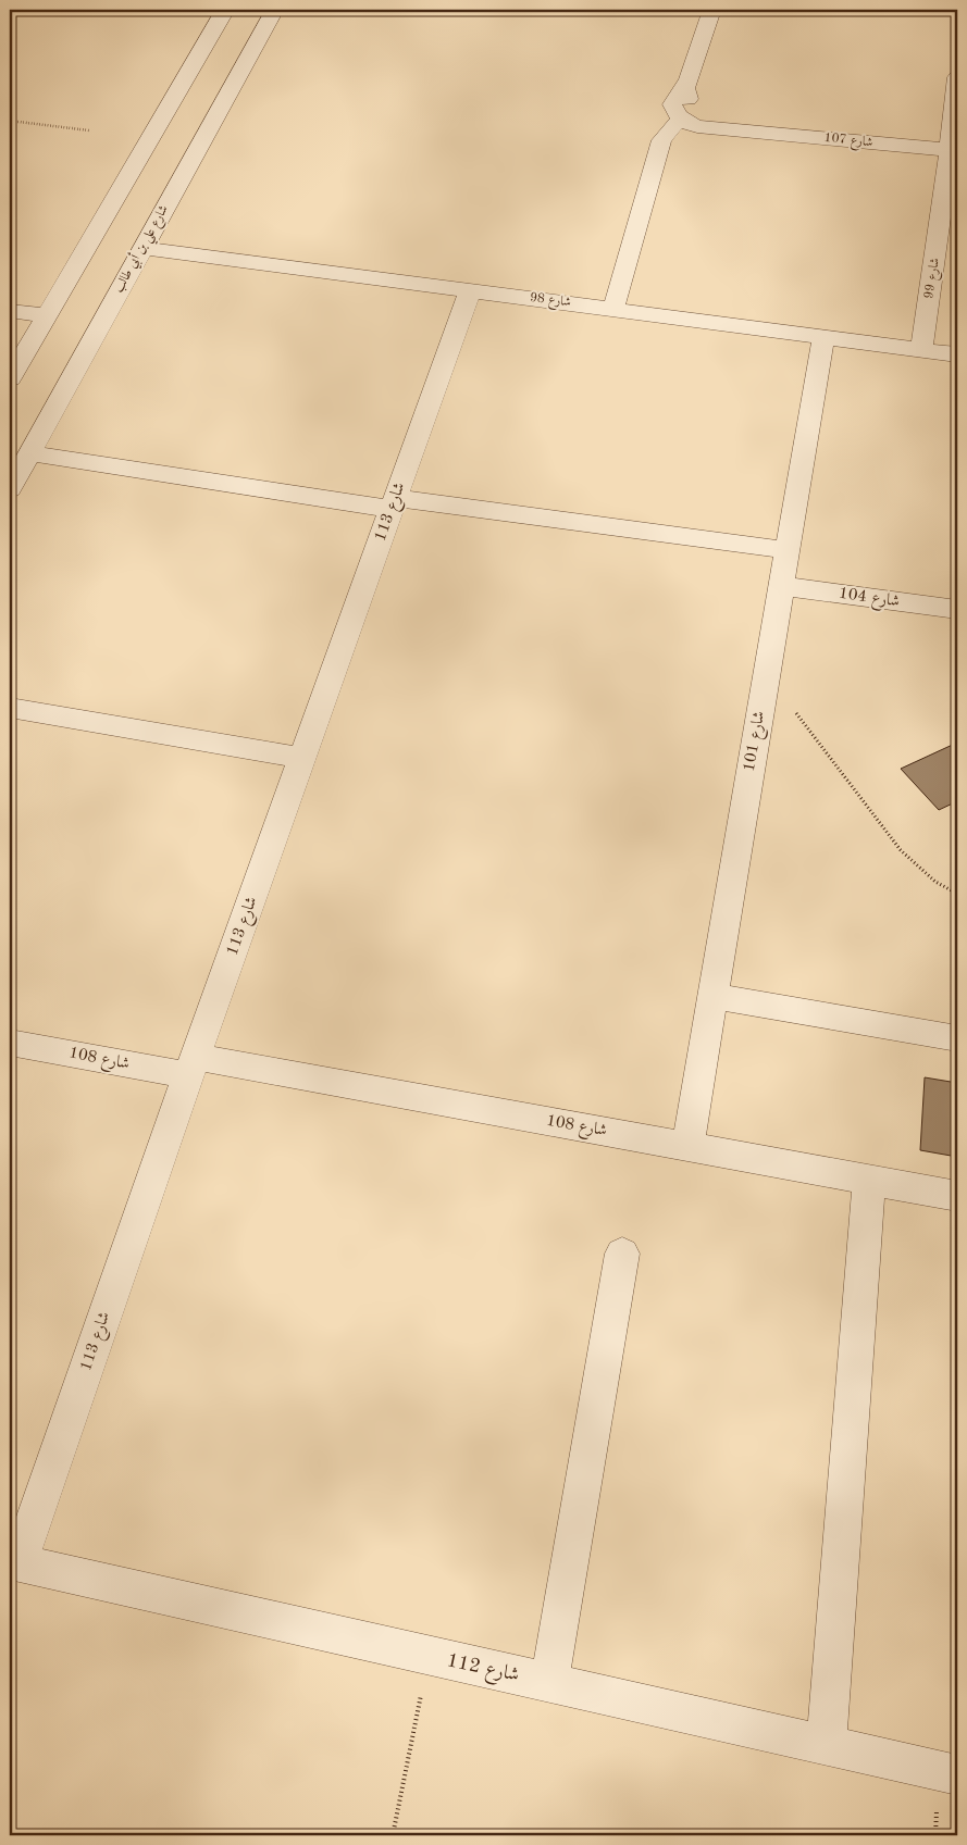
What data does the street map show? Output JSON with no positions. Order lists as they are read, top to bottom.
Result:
{
  "streets": {
    "street": [
      "شارع 107",
      "شارع علي بن أبي طالب",
      "شارع 99",
      "شارع 98",
      "شارع 113",
      "شارع 104",
      "شارع 101",
      "شارع 108",
      "شارع 112"
    ]
  },
  "crossings": [
    ["شارع 107", "شارع 99"],
    ["شارع علي بن أبي طالب", "شارع 98"],
    ["شارع 99", "شارع 98"],
    ["شارع 98", "شارع 113"],
    ["شارع 98", "شارع 101"],
    ["شارع 113", "شارع 108"],
    ["شارع 113", "شارع 112"],
    ["شارع 104", "شارع 101"],
    ["شارع 101", "شارع 108"]
  ]
}
